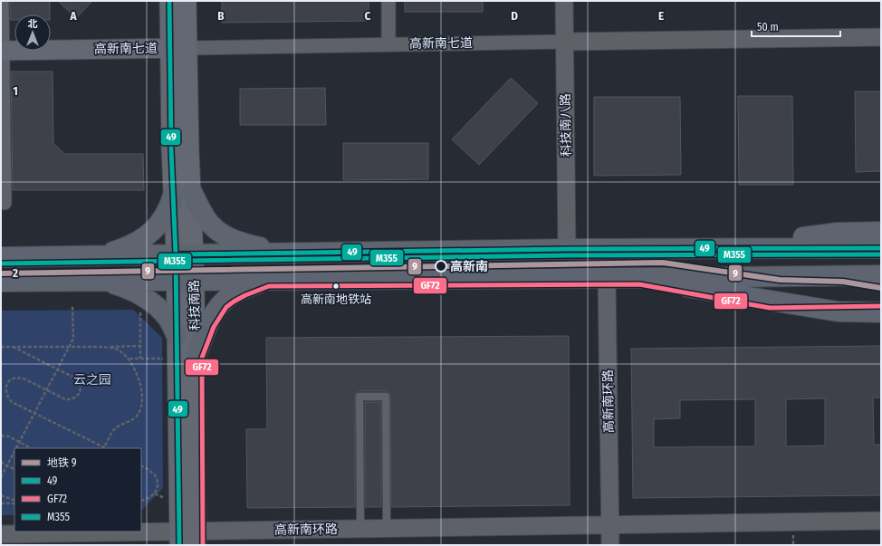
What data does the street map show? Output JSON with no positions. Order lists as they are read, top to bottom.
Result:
{
  "streets": {
    "main road": ["高新南七道", "科技南路"],
    "street": ["科技南八路", "高新南环路"]
  },
  "crossings": [
    ["高新南七道", "科技南八路"],
    ["高新南七道", "科技南路"],
    ["科技南路", "高新南环路"]
  ],
  "parks": ["云之园"],
  "places": ["高新南", "高新南地铁站"],
  "lines": [
    "transit line 49",
    "transit line M355",
    "metro line 9",
    "transit line GF72"
  ],
  "legend": [
    "地铁 9",
    "49",
    "GF72",
    "M355"
  ],
  "scale_bar": "50 m",
  "north": "top",
  "grid": {
    "columns": [
      "A",
      "B",
      "C",
      "D",
      "E"
    ],
    "rows": ["1", "2"]
  }
}
